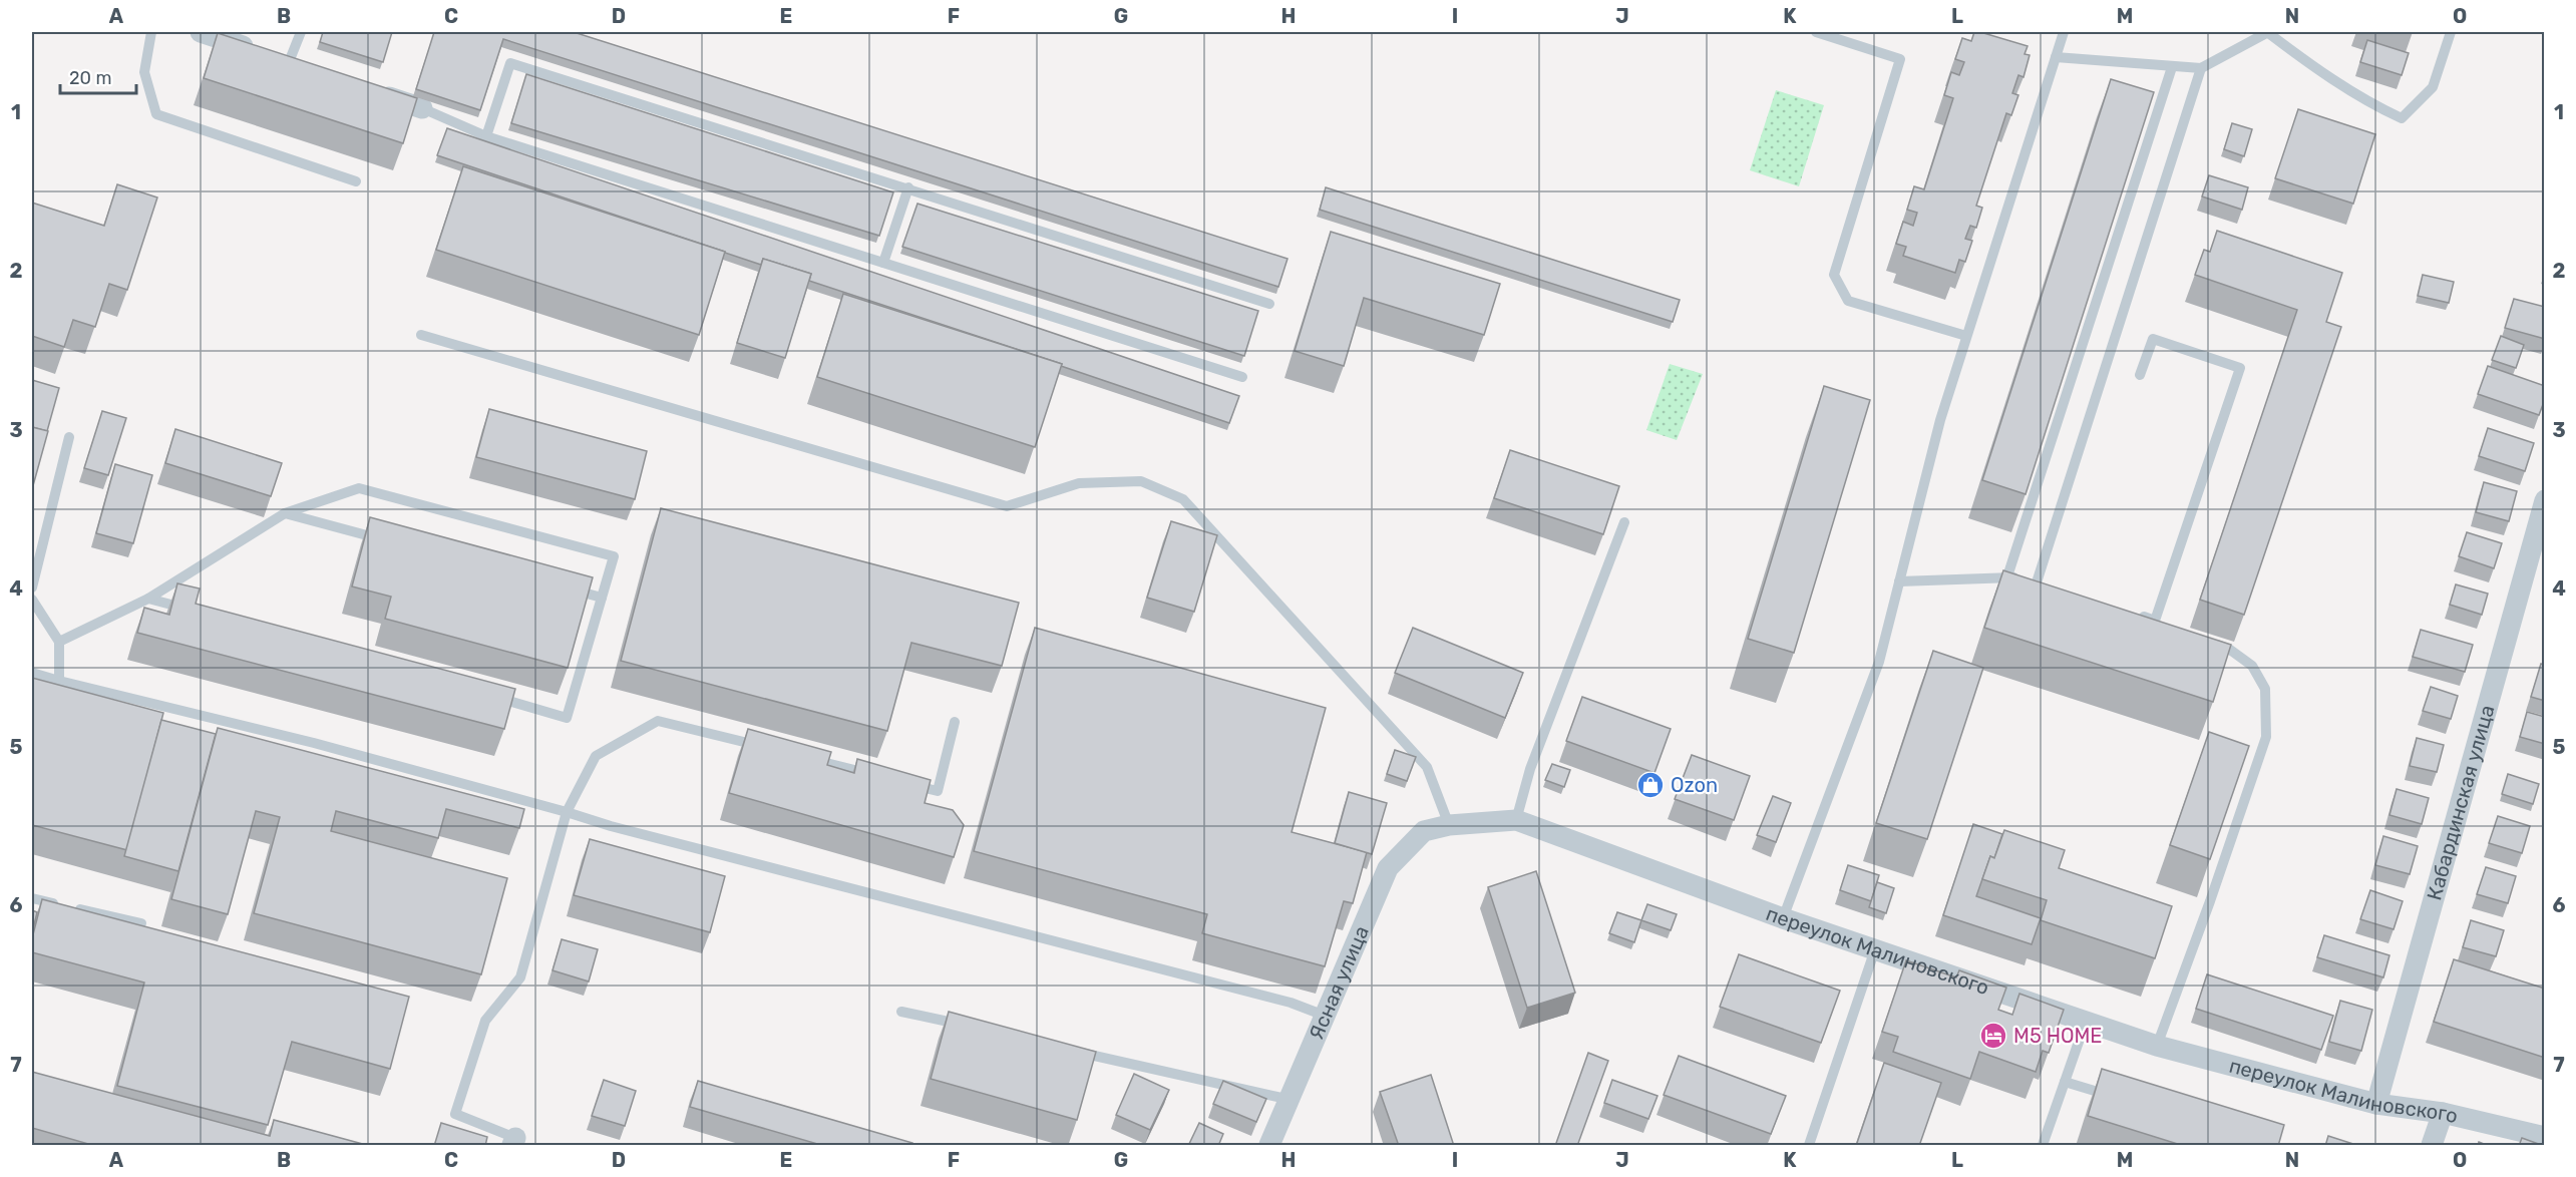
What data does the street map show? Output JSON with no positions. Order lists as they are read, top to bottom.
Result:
{
  "streets": {
    "street": ["Кабардинская улица", "переулок Малиновского", "Ясная улица"]
  },
  "crossings": [
    ["Кабардинская улица", "переулок Малиновского"],
    ["переулок Малиновского", "Ясная улица"]
  ],
  "places": {
    "shop": ["Ozon"],
    "hotel": ["M5 HOME"]
  },
  "scale_bar": "20 m",
  "grid": {
    "columns": [
      "A",
      "B",
      "C",
      "D",
      "E",
      "F",
      "G",
      "H",
      "I",
      "J",
      "K",
      "L",
      "M",
      "N",
      "O"
    ],
    "rows": [
      "1",
      "2",
      "3",
      "4",
      "5",
      "6",
      "7"
    ]
  }
}
